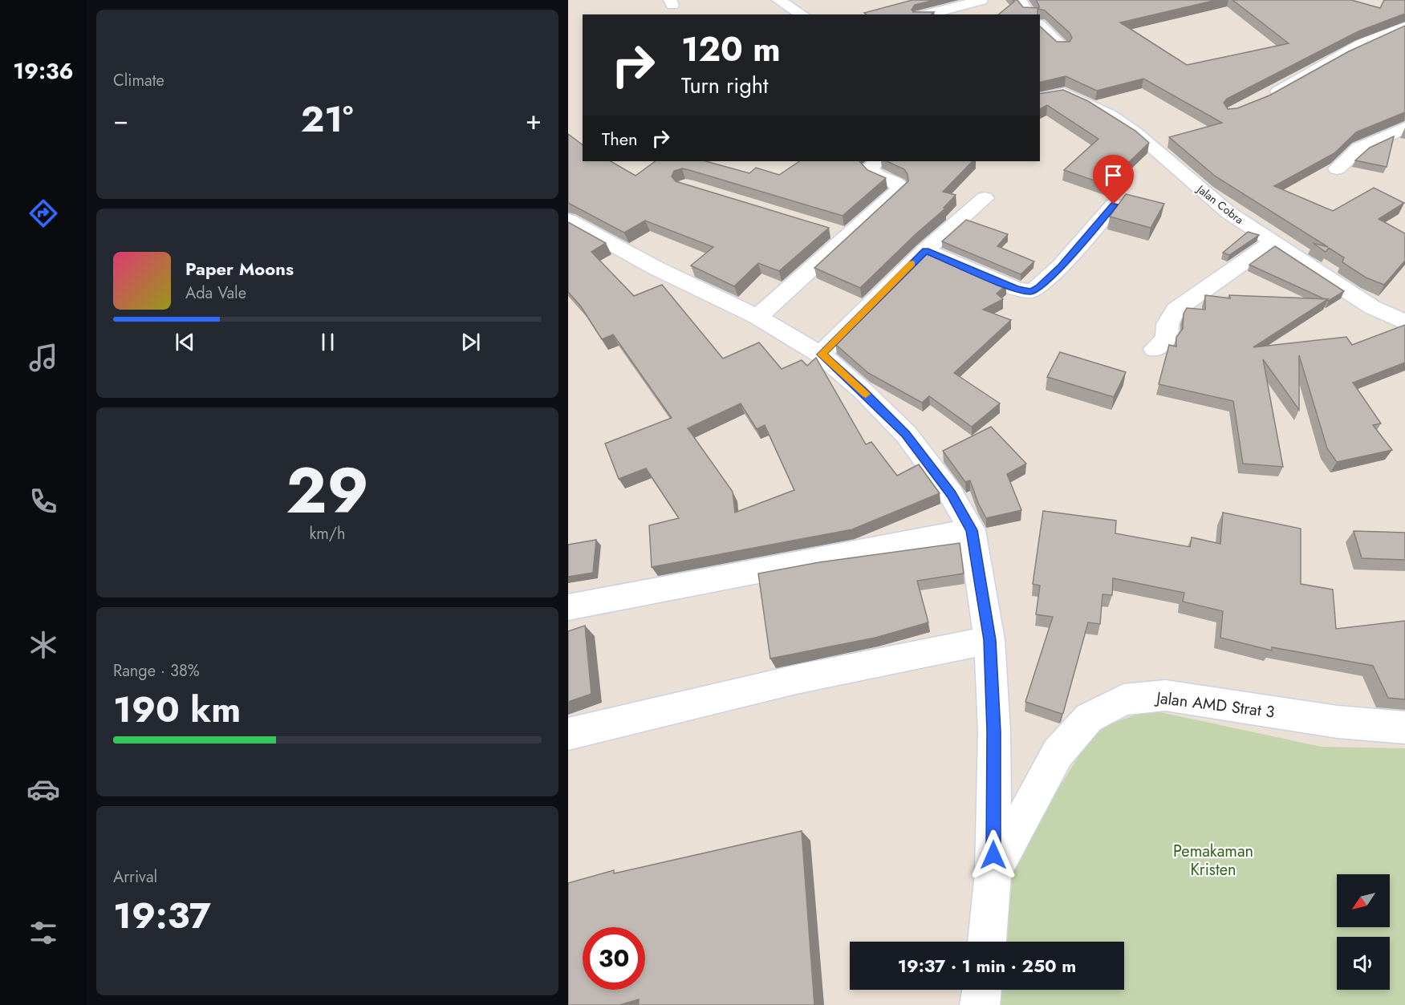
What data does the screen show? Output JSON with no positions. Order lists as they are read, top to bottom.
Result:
{
  "streets": {
    "street": ["Jalan Cobra", "Jalan AMD Strat 3"]
  },
  "parks": ["Pemakaman Kristen"],
  "north": "bottom left",
  "page": {
    "tabs": "19:36",
    "tile": [
      "Climate",
      ["29", "km/h"],
      ["Range · 38%", "190 km"],
      ["Arrival", "19:37"]
    ],
    "turn": ["120 m", "Turn right"],
    "heat": ["−", "21°", "+"],
    "then": "Then",
    "song": ["Paper Moons", "Ada Vale"],
    "limit": "30",
    "trip": "19:37 · 1 min · 250 m"
  }
}
